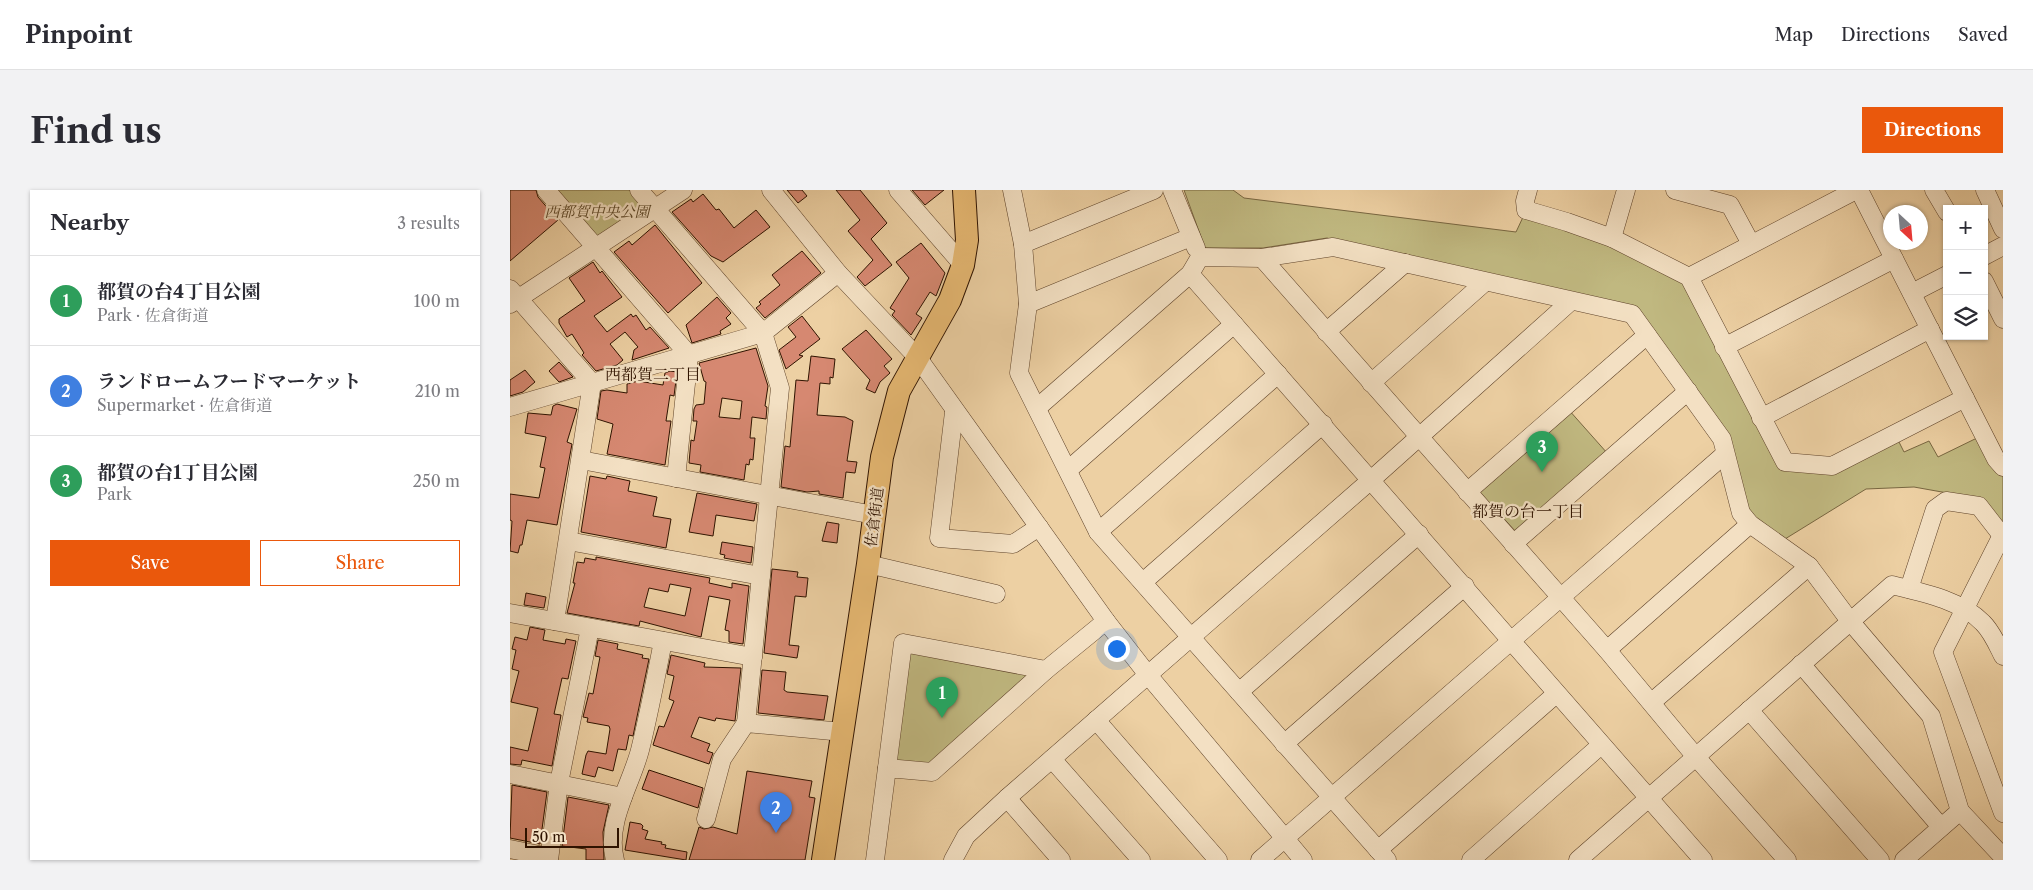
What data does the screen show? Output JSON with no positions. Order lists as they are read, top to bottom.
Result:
{
  "streets": {
    "main road": ["佐倉街道"]
  },
  "districts": ["西都賀二丁目", "都賀の台一丁目"],
  "parks": ["西都賀中央公園"],
  "scale_bar": "50 m",
  "north": "bottom right",
  "page": {
    "header": "Pinpoint",
    "nav": ["Map", "Directions", "Saved"],
    "buttons": [
      "Directions",
      ["Save", "Share"]
    ],
    "title": "Find us",
    "heading": ["Nearby", "3 results"],
    "map_buttons": ["+", "−"],
    "list": [
      {
        "mark": "1",
        "name": "都賀の台4丁目公園",
        "note": "Park · 佐倉街道",
        "value": "100 m"
      },
      {
        "mark": "2",
        "name": "ランドロームフードマーケット",
        "note": "Supermarket · 佐倉街道",
        "value": "210 m"
      },
      {
        "mark": "3",
        "name": "都賀の台1丁目公園",
        "note": "Park",
        "value": "250 m"
      }
    ],
    "pins": ["3", "1", "2"],
    "scale": "50 m"
  }
}
